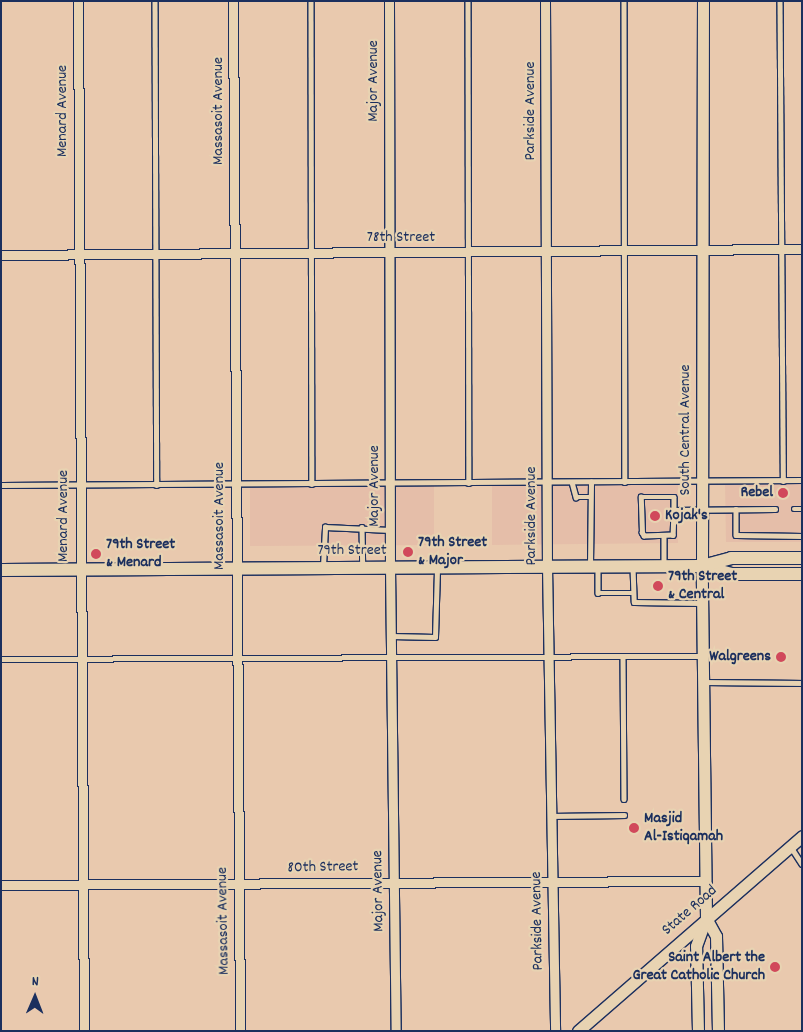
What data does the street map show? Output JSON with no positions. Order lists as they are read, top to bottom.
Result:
{
  "streets": {
    "main road": ["79th Street"],
    "street": [
      "Major Avenue",
      "Menard Avenue",
      "Massasoit Avenue",
      "Parkside Avenue",
      "78th Street",
      "South Central Avenue",
      "80th Street",
      "State Road"
    ]
  },
  "crossings": [
    ["Major Avenue", "78th Street"],
    ["Major Avenue", "79th Street"],
    ["Major Avenue", "80th Street"],
    ["Menard Avenue", "78th Street"],
    ["Menard Avenue", "79th Street"],
    ["Menard Avenue", "80th Street"],
    ["Massasoit Avenue", "78th Street"],
    ["Massasoit Avenue", "79th Street"],
    ["Massasoit Avenue", "80th Street"],
    ["Parkside Avenue", "78th Street"],
    ["Parkside Avenue", "79th Street"],
    ["Parkside Avenue", "80th Street"],
    ["78th Street", "South Central Avenue"],
    ["South Central Avenue", "79th Street"],
    ["South Central Avenue", "80th Street"],
    ["South Central Avenue", "State Road"]
  ],
  "places": [
    "Rebel",
    "Kojak's",
    "79th Street & Major",
    "79th Street & Menard",
    "79th Street & Central",
    "Walgreens",
    "Masjid Al-Istiqamah",
    "Saint Albert the Great Catholic Church"
  ],
  "north": "top"
}
